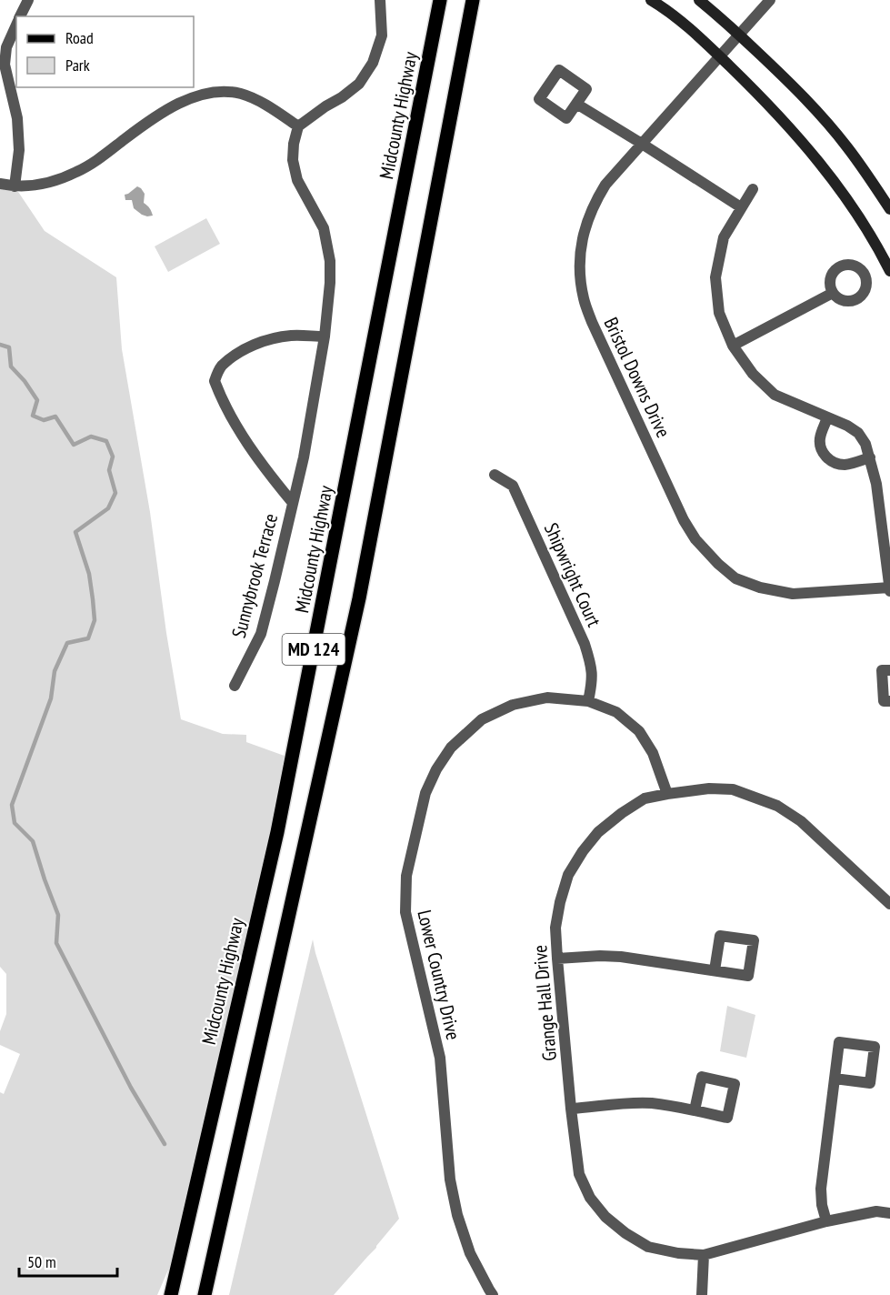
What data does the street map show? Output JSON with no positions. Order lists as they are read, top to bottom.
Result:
{
  "streets": {
    "main road": ["Midcounty Highway", "MD 124"],
    "street": [
      "Bristol Downs Drive",
      "Shipwright Court",
      "Sunnybrook Terrace",
      "Lower Country Drive",
      "Grange Hall Drive"
    ]
  },
  "crossings": [
    ["Shipwright Court", "Lower Country Drive"],
    ["Lower Country Drive", "Grange Hall Drive"]
  ],
  "legend": ["Road", "Park"],
  "scale_bar": "50 m"
}
